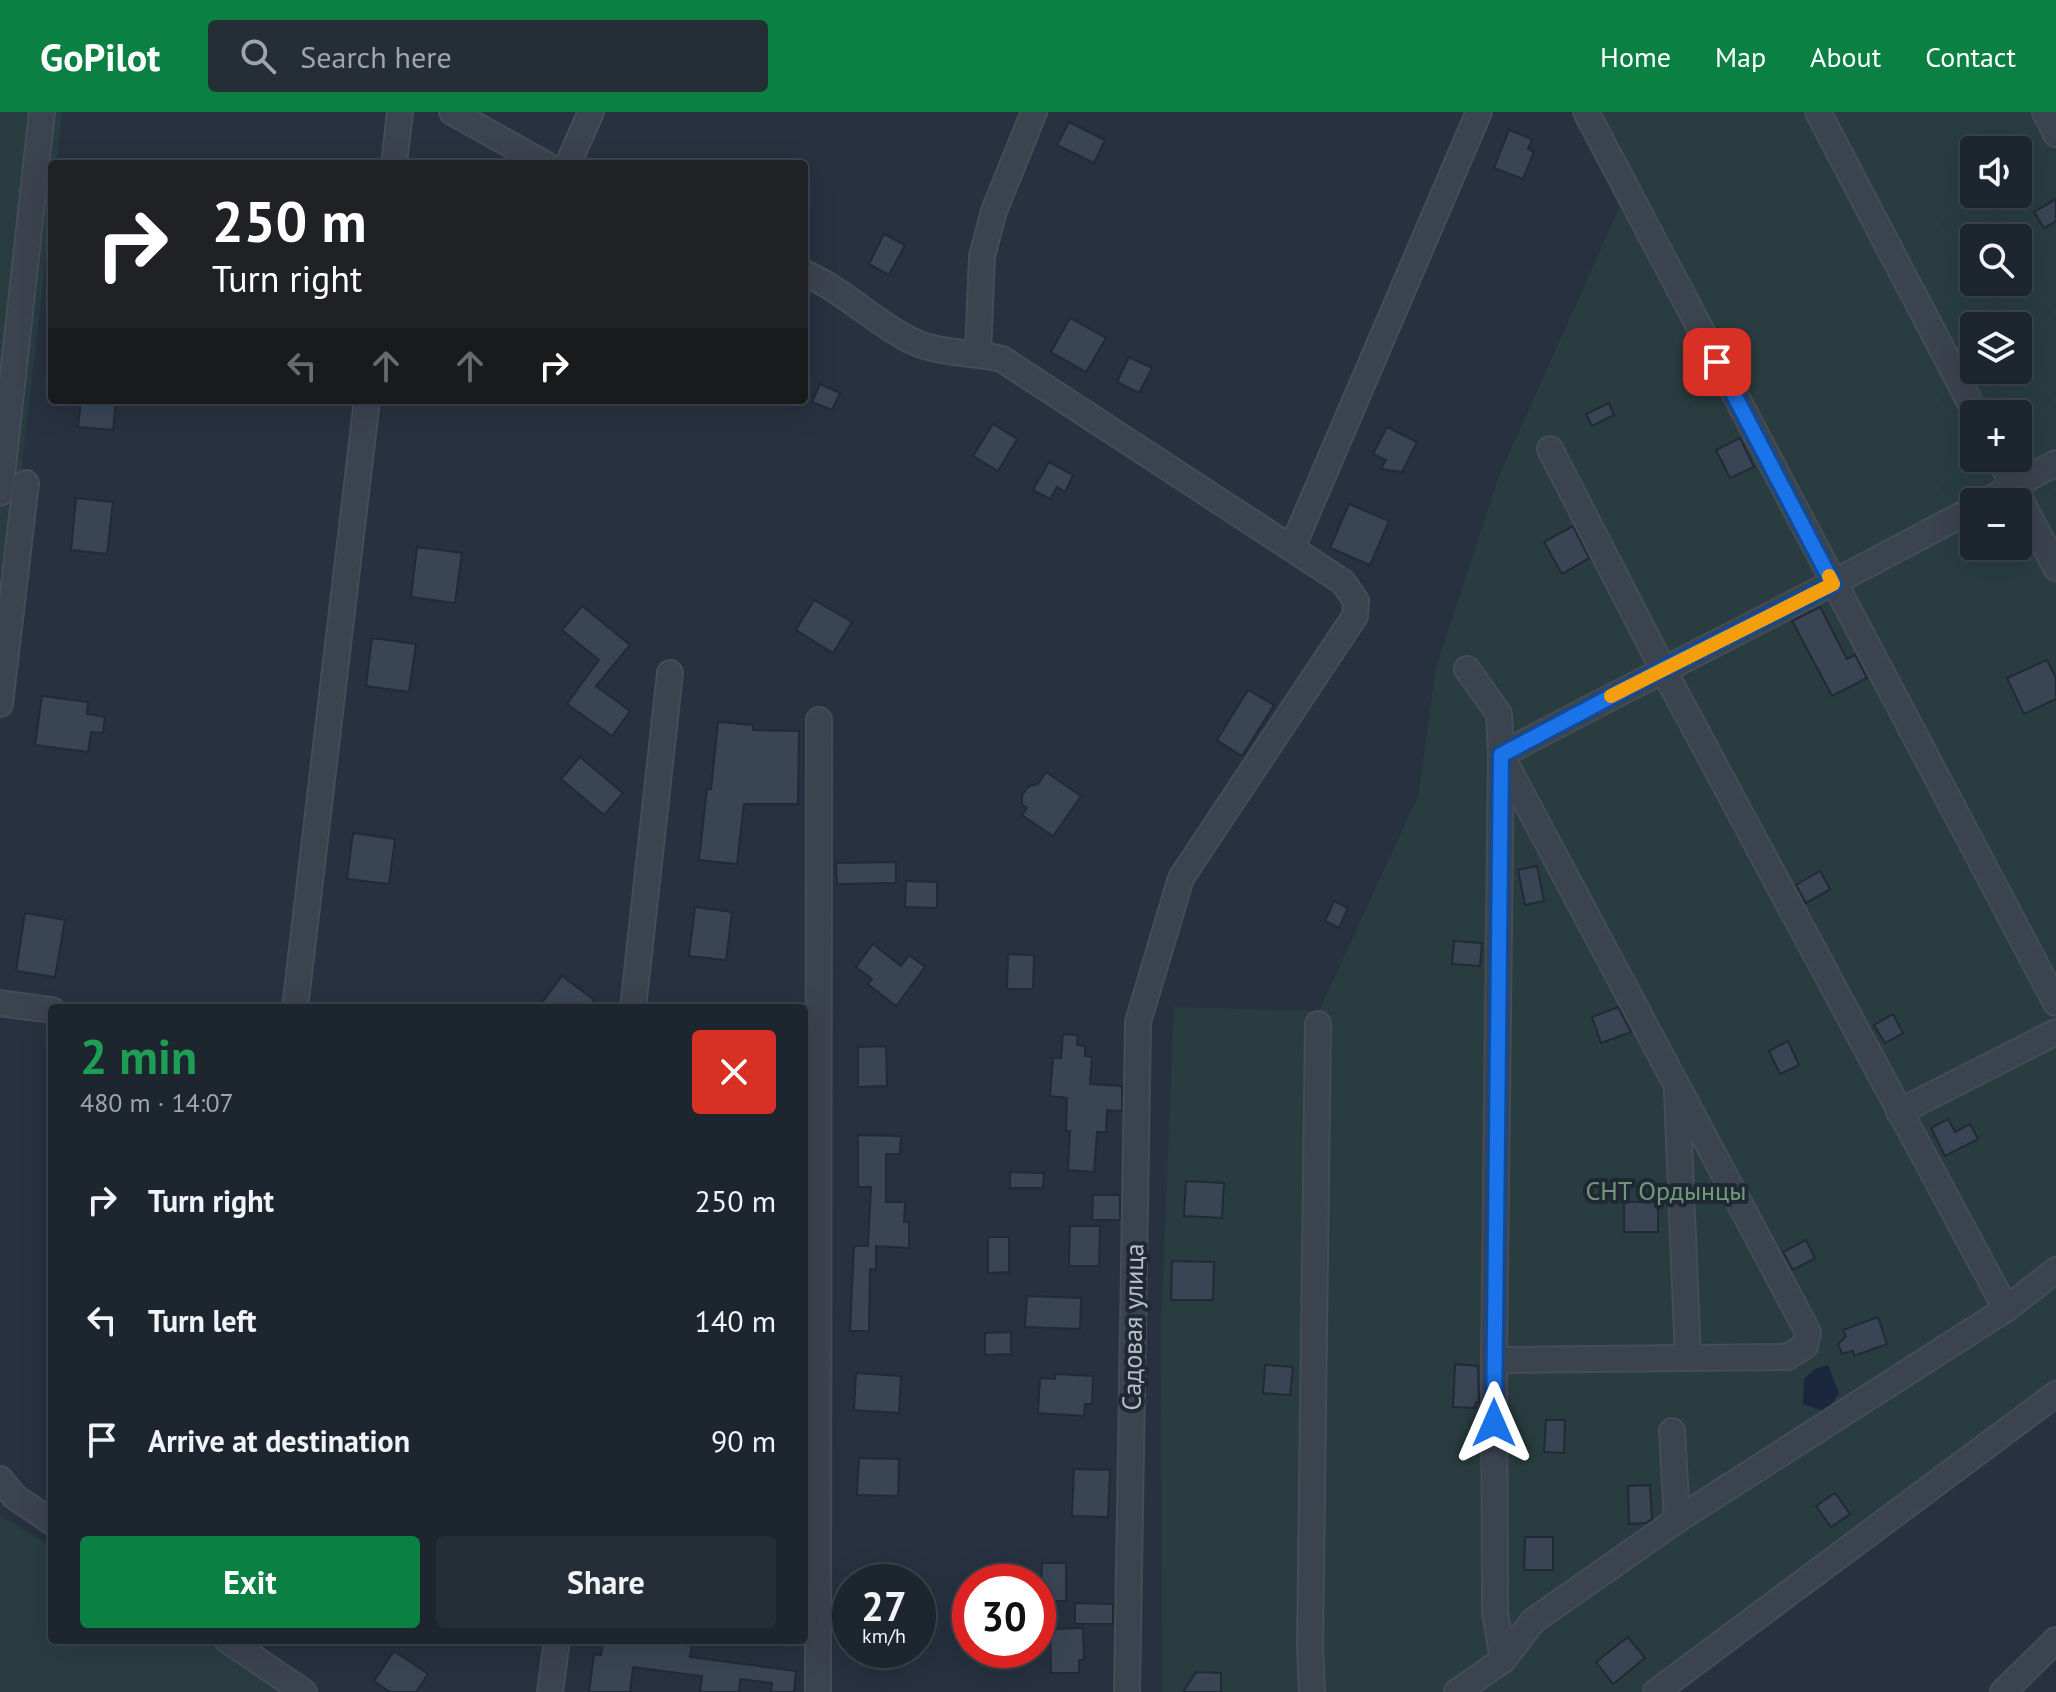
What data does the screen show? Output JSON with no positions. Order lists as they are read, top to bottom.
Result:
{
  "streets": {
    "street": ["Садовая улица"]
  },
  "parks": ["СНТ Ордынцы"],
  "page": {
    "header": "GoPilot",
    "search": "Search here",
    "nav": [
      "Home",
      "Map",
      "About",
      "Contact"
    ],
    "map_buttons": ["+", "−"],
    "turn": ["250 m", "Turn right"],
    "heading": ["2 min", "480 m · 14:07"],
    "list": [
      {
        "name": "Turn right",
        "value": "250 m"
      },
      {
        "name": "Turn left",
        "value": "140 m"
      },
      {
        "name": "Arrive at destination",
        "value": "90 m"
      }
    ],
    "buttons": ["Exit", "Share"],
    "speed": "27 km/h",
    "limit": "30"
  }
}
